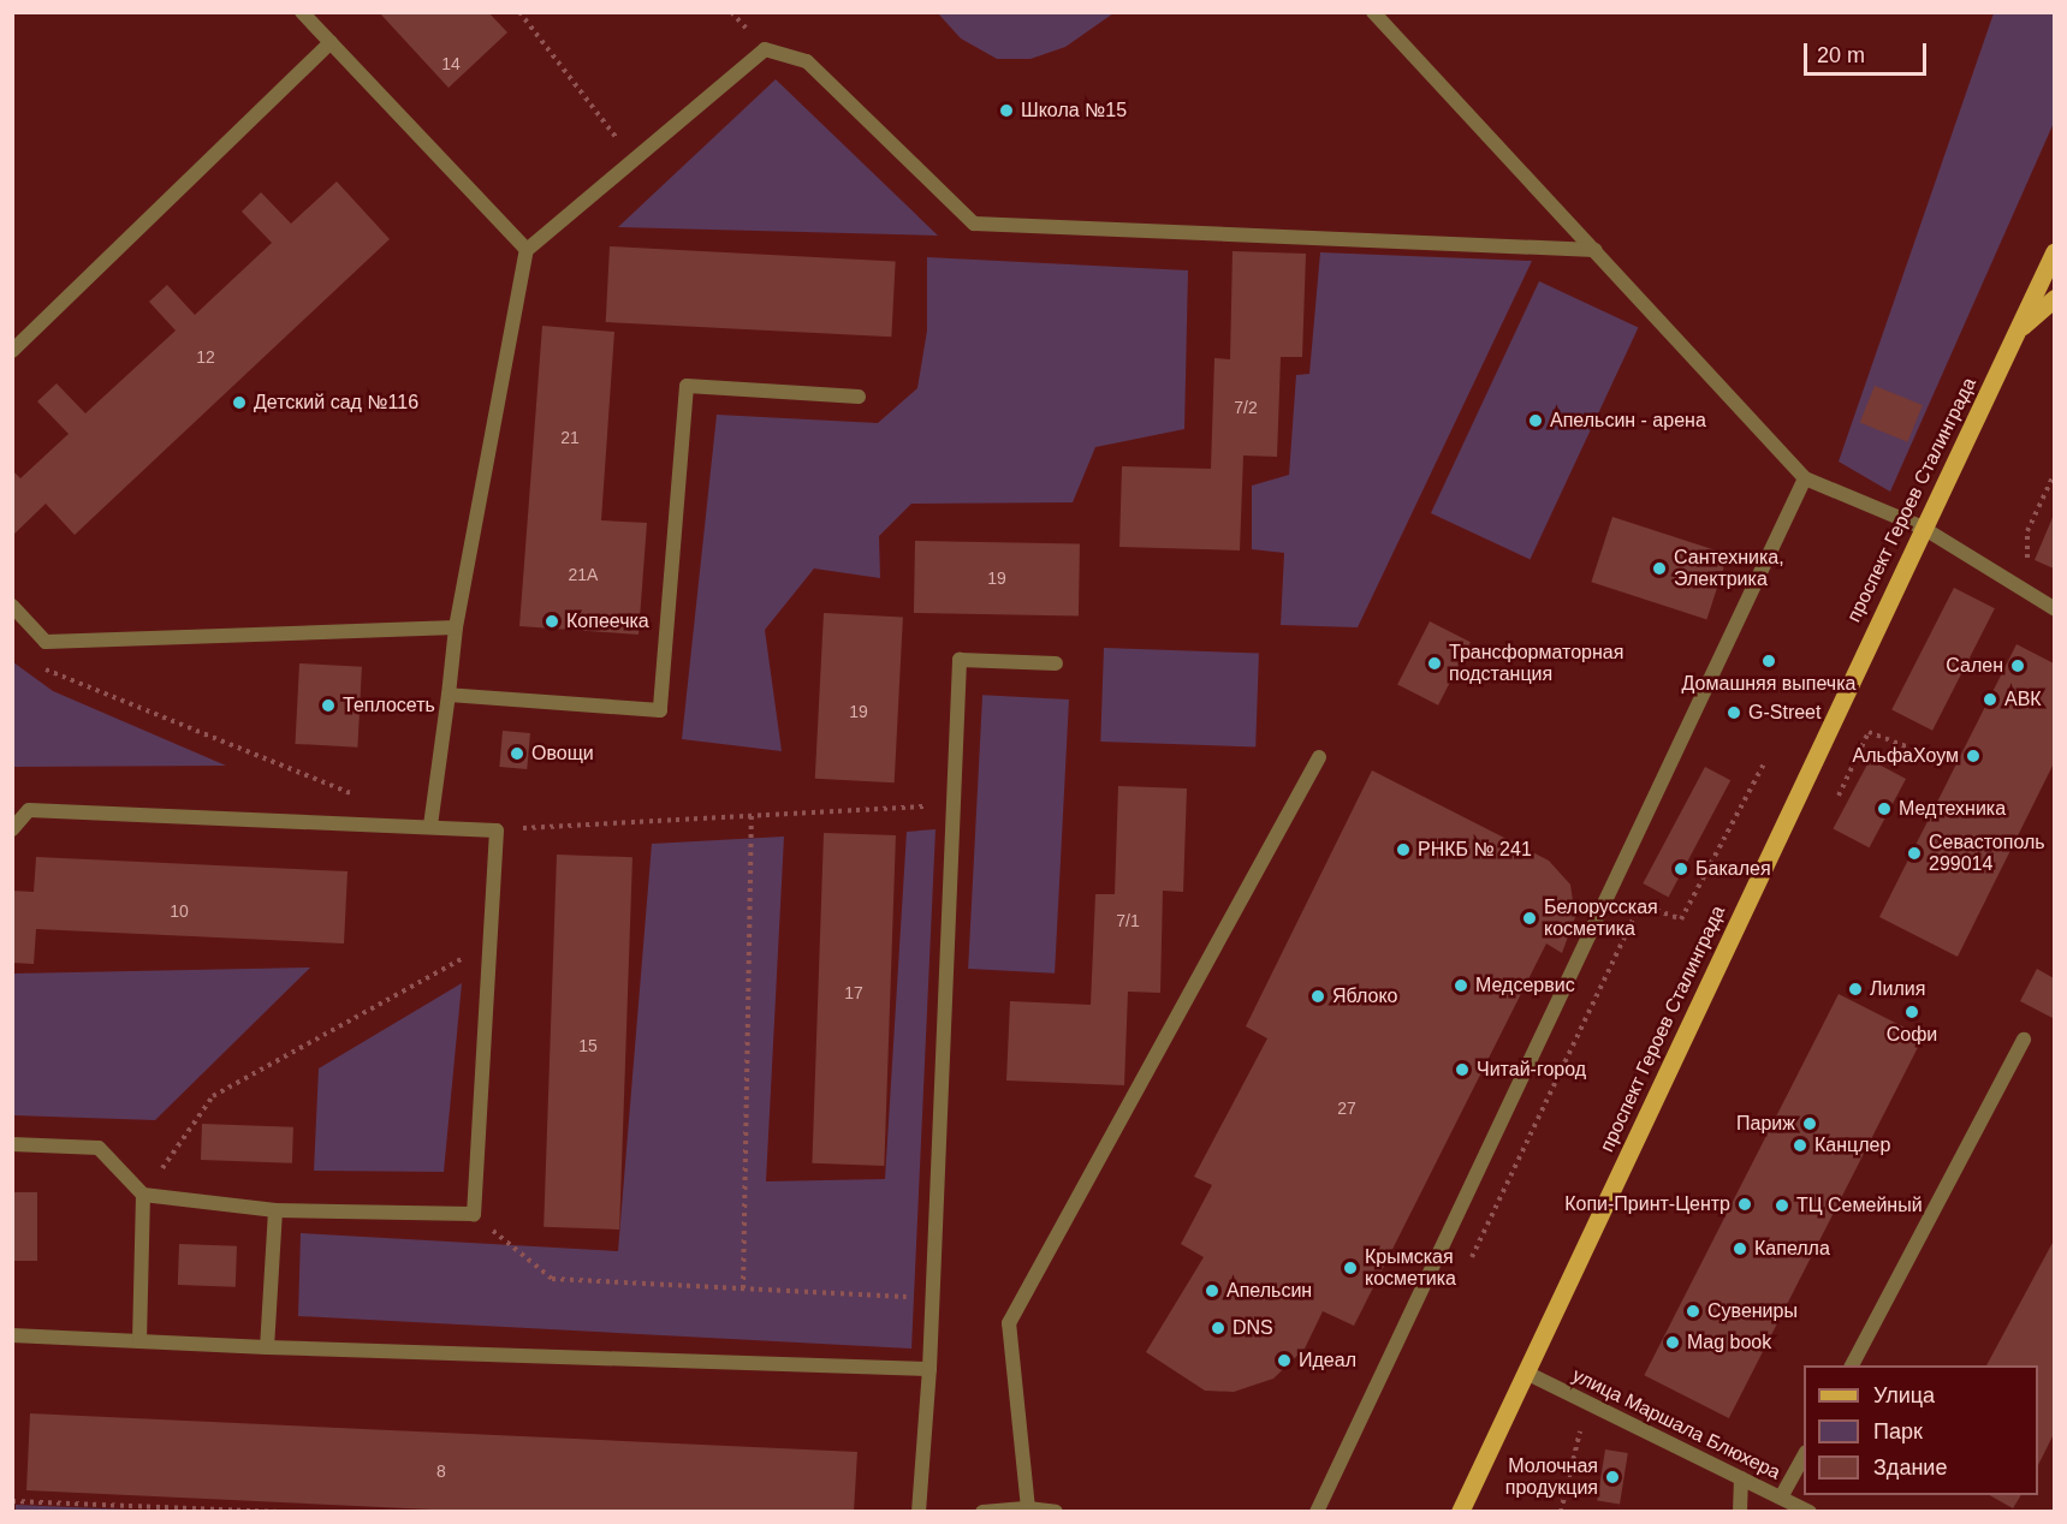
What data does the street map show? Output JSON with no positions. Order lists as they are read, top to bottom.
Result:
{
  "streets": {
    "main road": ["проспект Героев Сталинграда"],
    "street": ["улица Маршала Блюхера"]
  },
  "crossings": [
    ["проспект Героев Сталинграда", "улица Маршала Блюхера"]
  ],
  "places": [
    "Школа №15",
    "Детский сад №116",
    "Апельсин - арена",
    "Сантехника, Электрика",
    "Копеечка",
    "Домашняя выпечка",
    "Трансформаторная подстанция",
    "Сален",
    "АВК",
    "Теплосеть",
    "G-Street",
    "Овощи",
    "АльфаХоум",
    "Медтехника",
    "РНКБ № 241",
    "Севастополь 299014",
    "Бакалея",
    "Белорусская косметика",
    "Медсервис",
    "Лилия",
    "Яблоко",
    "Софи",
    "Читай-город",
    "Париж",
    "Канцлер",
    "Копи-Принт-Центр",
    "ТЦ Семейный",
    "Капелла",
    "Крымская косметика",
    "Апельсин",
    "Сувениры",
    "DNS",
    "Mag book",
    "Идеал",
    "Молочная продукция"
  ],
  "house_numbers": [
    "14",
    "12",
    "7/2",
    "21",
    "21А",
    "19",
    "19",
    "10",
    "7/1",
    "17",
    "15",
    "27",
    "8"
  ],
  "legend": ["Улица", "Парк", "Здание"],
  "scale_bar": "20 m"
}
